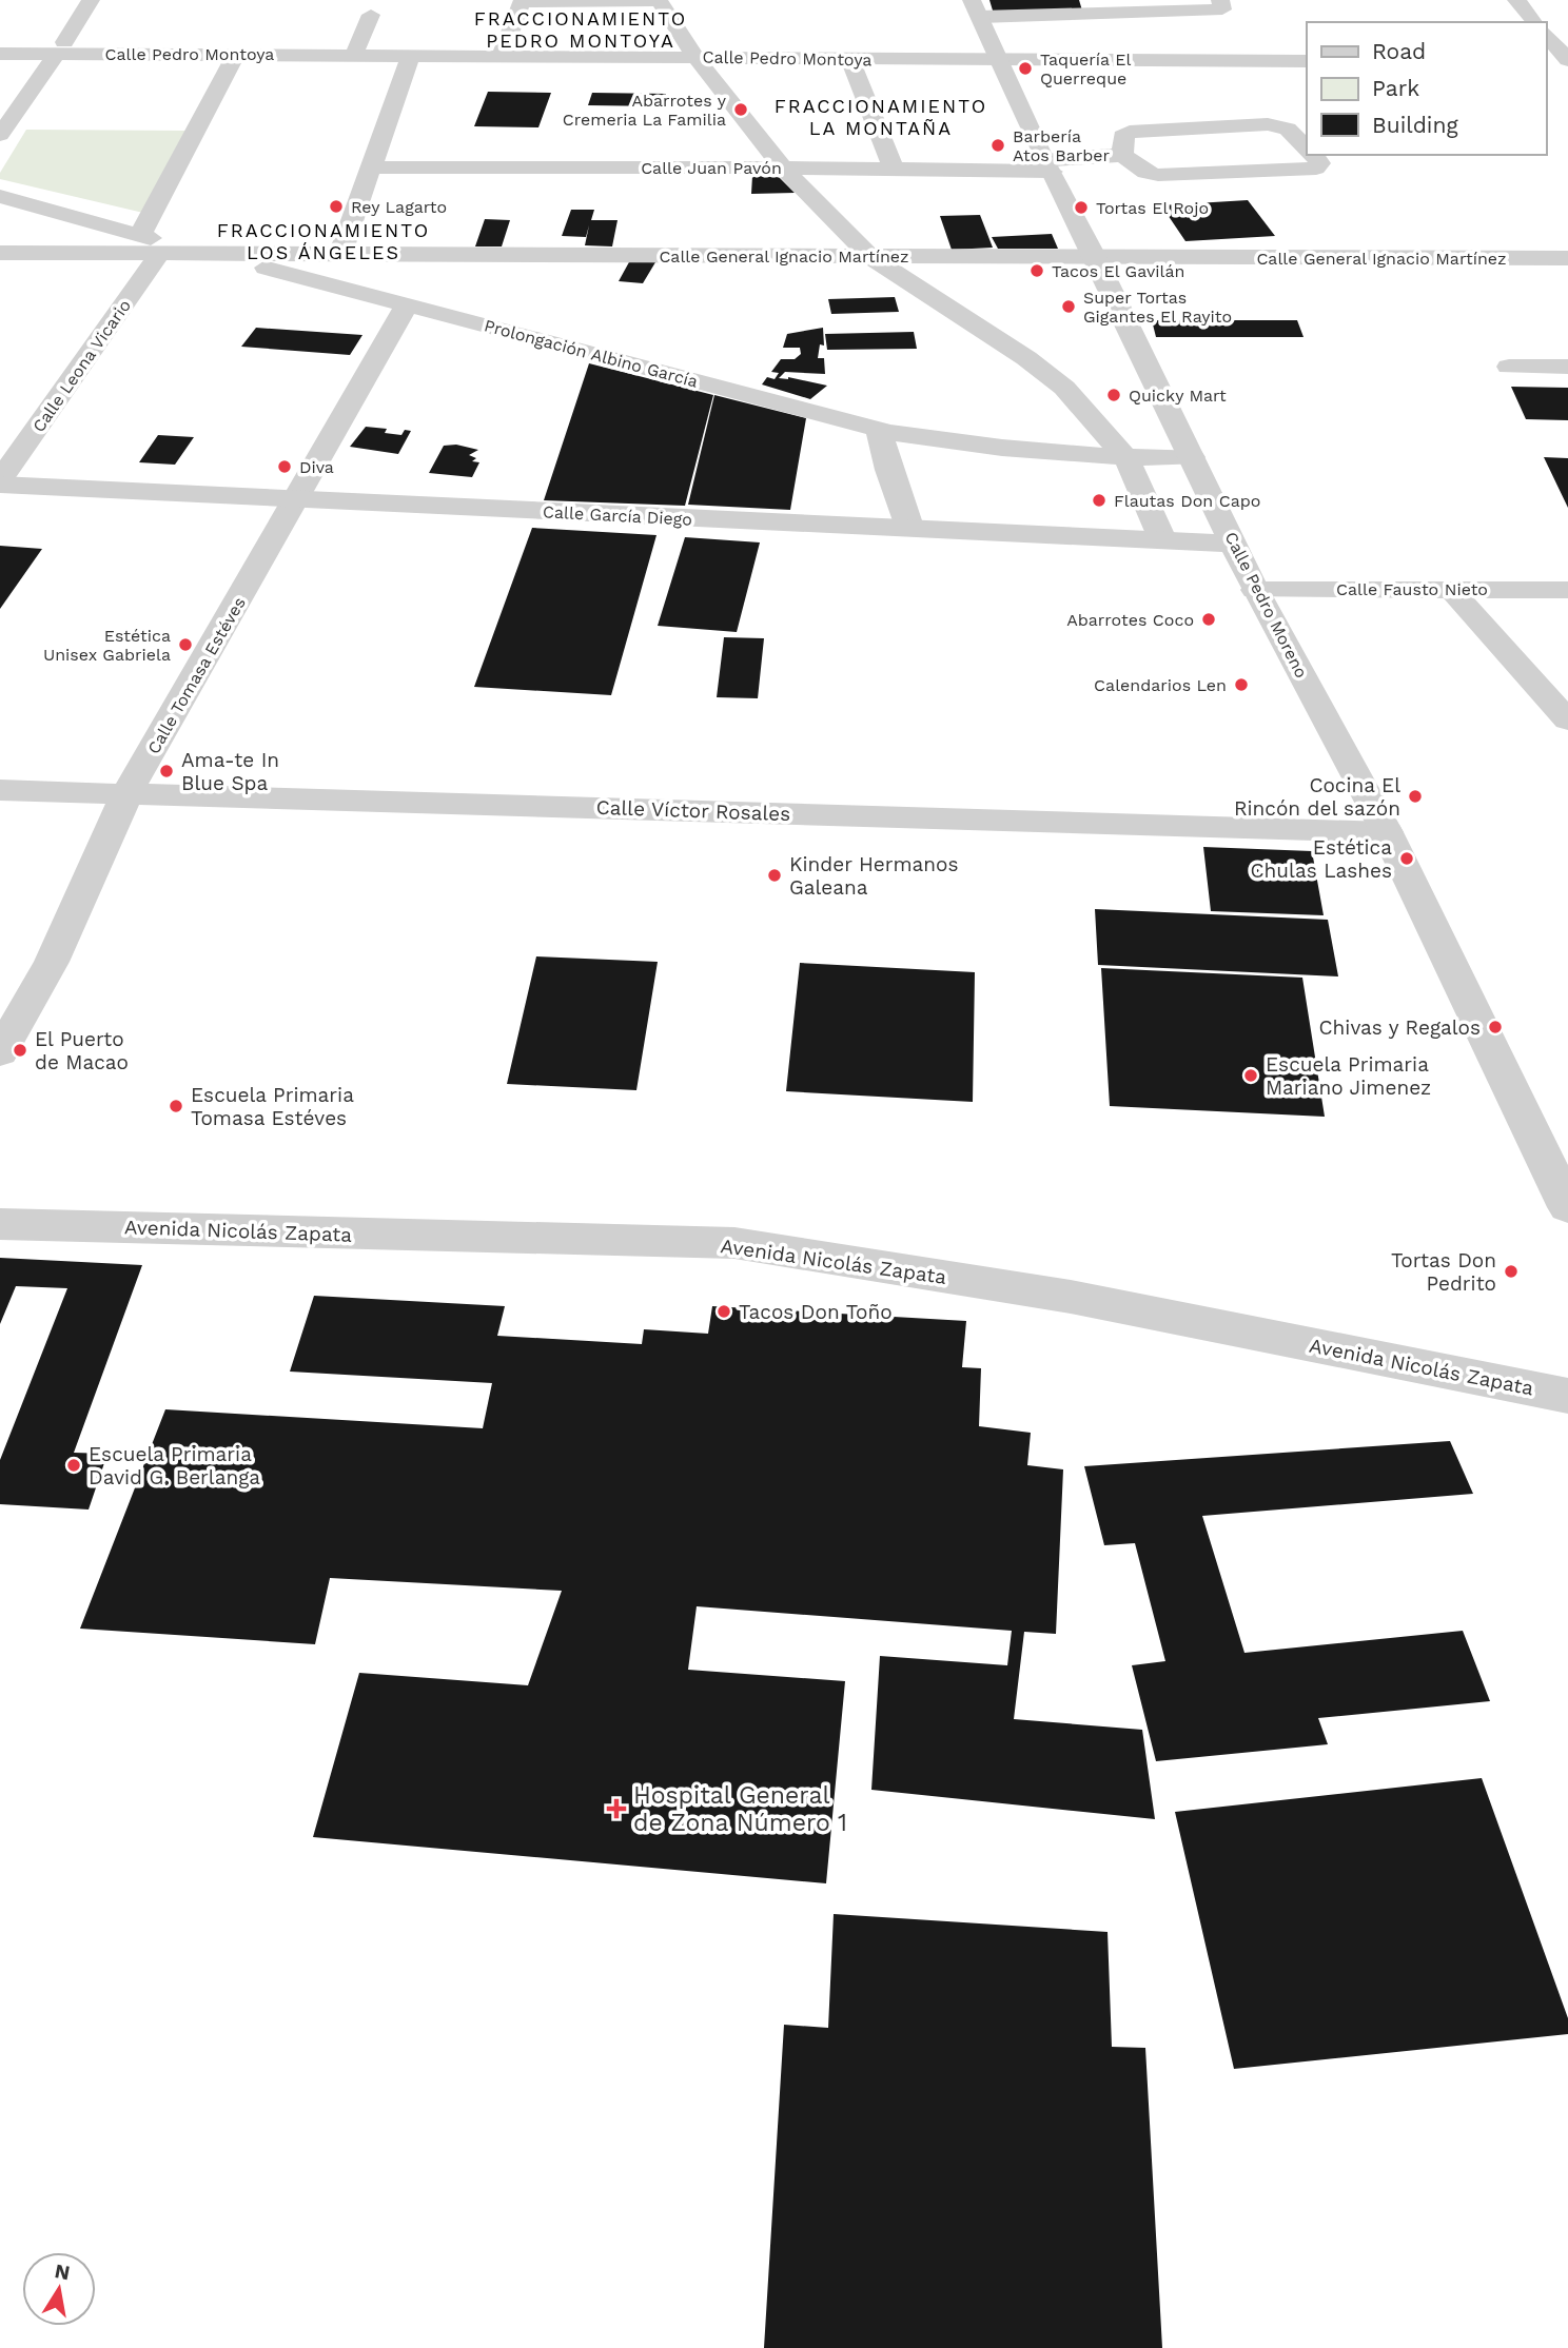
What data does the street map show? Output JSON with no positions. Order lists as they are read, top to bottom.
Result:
{
  "streets": {
    "street": [
      "Calle Pedro Montoya",
      "Calle Juan Pavón",
      "Calle General Ignacio Martínez",
      "Prolongación Albino García",
      "Calle Leona Vicario",
      "Calle García Diego",
      "Calle Fausto Nieto",
      "Calle Pedro Moreno",
      "Calle Tomasa Estéves",
      "Calle Víctor Rosales",
      "Avenida Nicolás Zapata"
    ]
  },
  "crossings": [
    ["Calle Pedro Montoya", "Calle Pedro Moreno"],
    ["Calle Juan Pavón", "Calle Pedro Moreno"],
    ["Calle General Ignacio Martínez", "Prolongación Albino García"],
    ["Calle General Ignacio Martínez", "Calle Leona Vicario"],
    ["Calle General Ignacio Martínez", "Calle Pedro Moreno"],
    ["Prolongación Albino García", "Calle Pedro Moreno"],
    ["Prolongación Albino García", "Calle Tomasa Estéves"],
    ["Calle Leona Vicario", "Calle García Diego"],
    ["Calle García Diego", "Calle Pedro Moreno"],
    ["Calle García Diego", "Calle Tomasa Estéves"],
    ["Calle Fausto Nieto", "Calle Pedro Moreno"],
    ["Calle Pedro Moreno", "Calle Víctor Rosales"],
    ["Calle Tomasa Estéves", "Calle Víctor Rosales"]
  ],
  "districts": ["FRACCIONAMIENTO PEDRO MONTOYA", "FRACCIONAMIENTO LA MONTAÑA", "FRACCIONAMIENTO LOS ÁNGELES"],
  "places": {
    "other": [
      "Taquería El Querreque",
      "Abarrotes y Cremeria La Familia",
      "Barbería Atos Barber",
      "Rey Lagarto",
      "Tortas El Rojo",
      "Tacos El Gavilán",
      "Super Tortas Gigantes El Rayito",
      "Quicky Mart",
      "Diva",
      "Flautas Don Capo",
      "Abarrotes Coco",
      "Estética Unisex Gabriela",
      "Calendarios Len",
      "Ama-te In Blue Spa",
      "Cocina El Rincón del sazón",
      "Estética Chulas Lashes",
      "Kinder Hermanos Galeana",
      "Chivas y Regalos",
      "El Puerto de Macao",
      "Escuela Primaria Mariano Jimenez",
      "Escuela Primaria Tomasa Estéves",
      "Tortas Don Pedrito",
      "Tacos Don Toño",
      "Escuela Primaria David G. Berlanga"
    ],
    "health": ["Hospital General de Zona Número 1"]
  },
  "legend": ["Road", "Park", "Building"],
  "north": "top"
}
